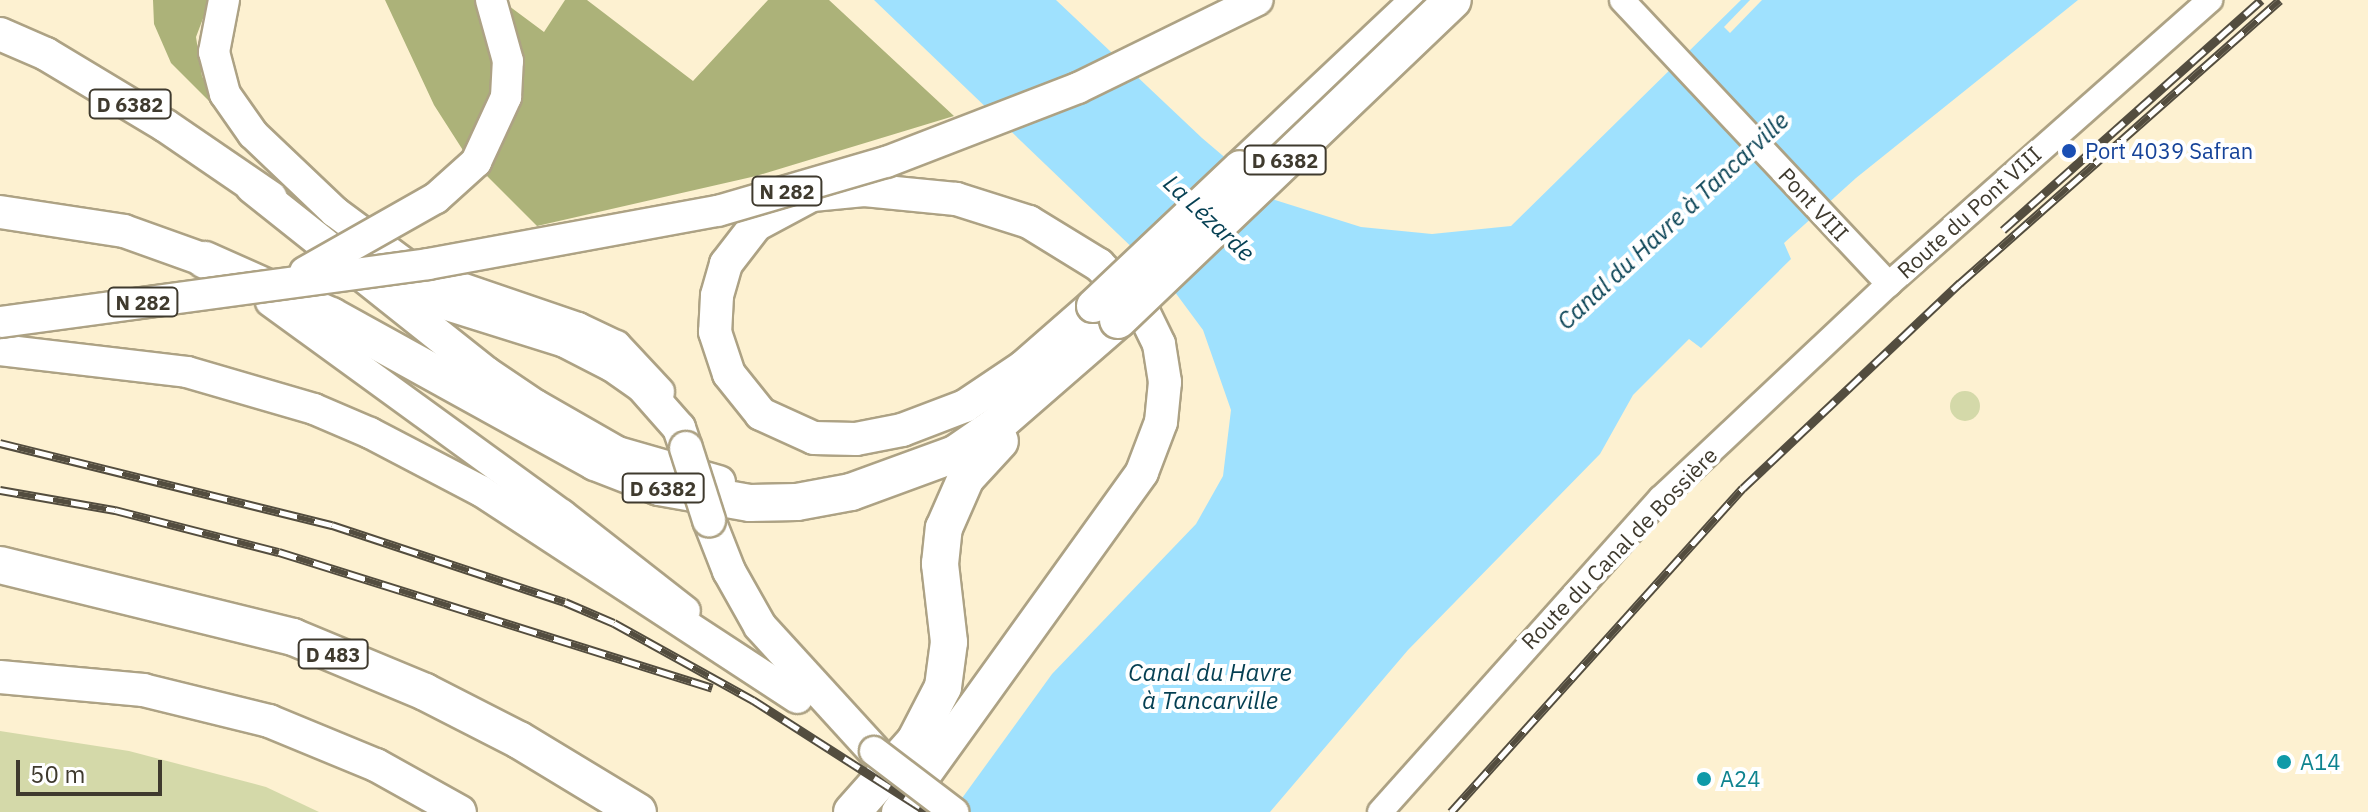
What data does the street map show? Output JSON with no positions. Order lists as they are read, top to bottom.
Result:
{
  "streets": {
    "highway": ["D 6382", "D 483"],
    "main road": ["N 282"],
    "street": ["Pont VIII", "Route du Pont VIII", "Route du Canal de Bossière"]
  },
  "crossings": [
    ["Pont VIII", "Route du Pont VIII"],
    ["Pont VIII", "Route du Canal de Bossière"],
    ["Route du Pont VIII", "Route du Canal de Bossière"]
  ],
  "water": ["La Lézarde", "Canal du Havre à Tancarville"],
  "places": ["Port 4039 Safran", "A14", "A24"],
  "scale_bar": "50 m"
}
